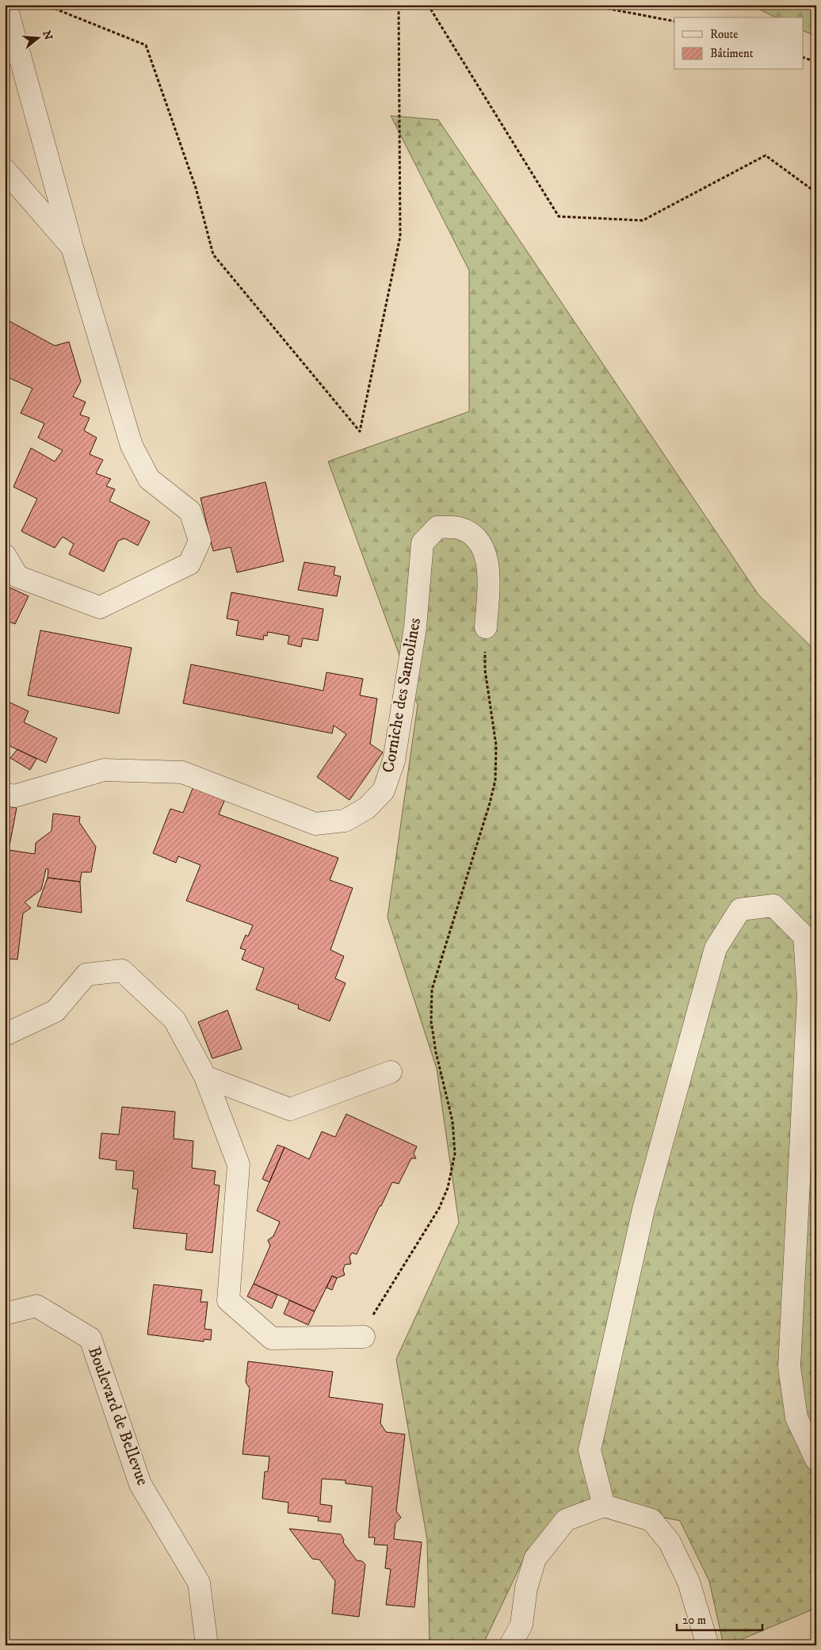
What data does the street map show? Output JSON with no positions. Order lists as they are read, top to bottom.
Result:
{
  "streets": {
    "street": ["Corniche des Santolines", "Boulevard de Bellevue"]
  },
  "legend": ["Route", "Bâtiment"],
  "scale_bar": "20 m",
  "north": "right"
}
